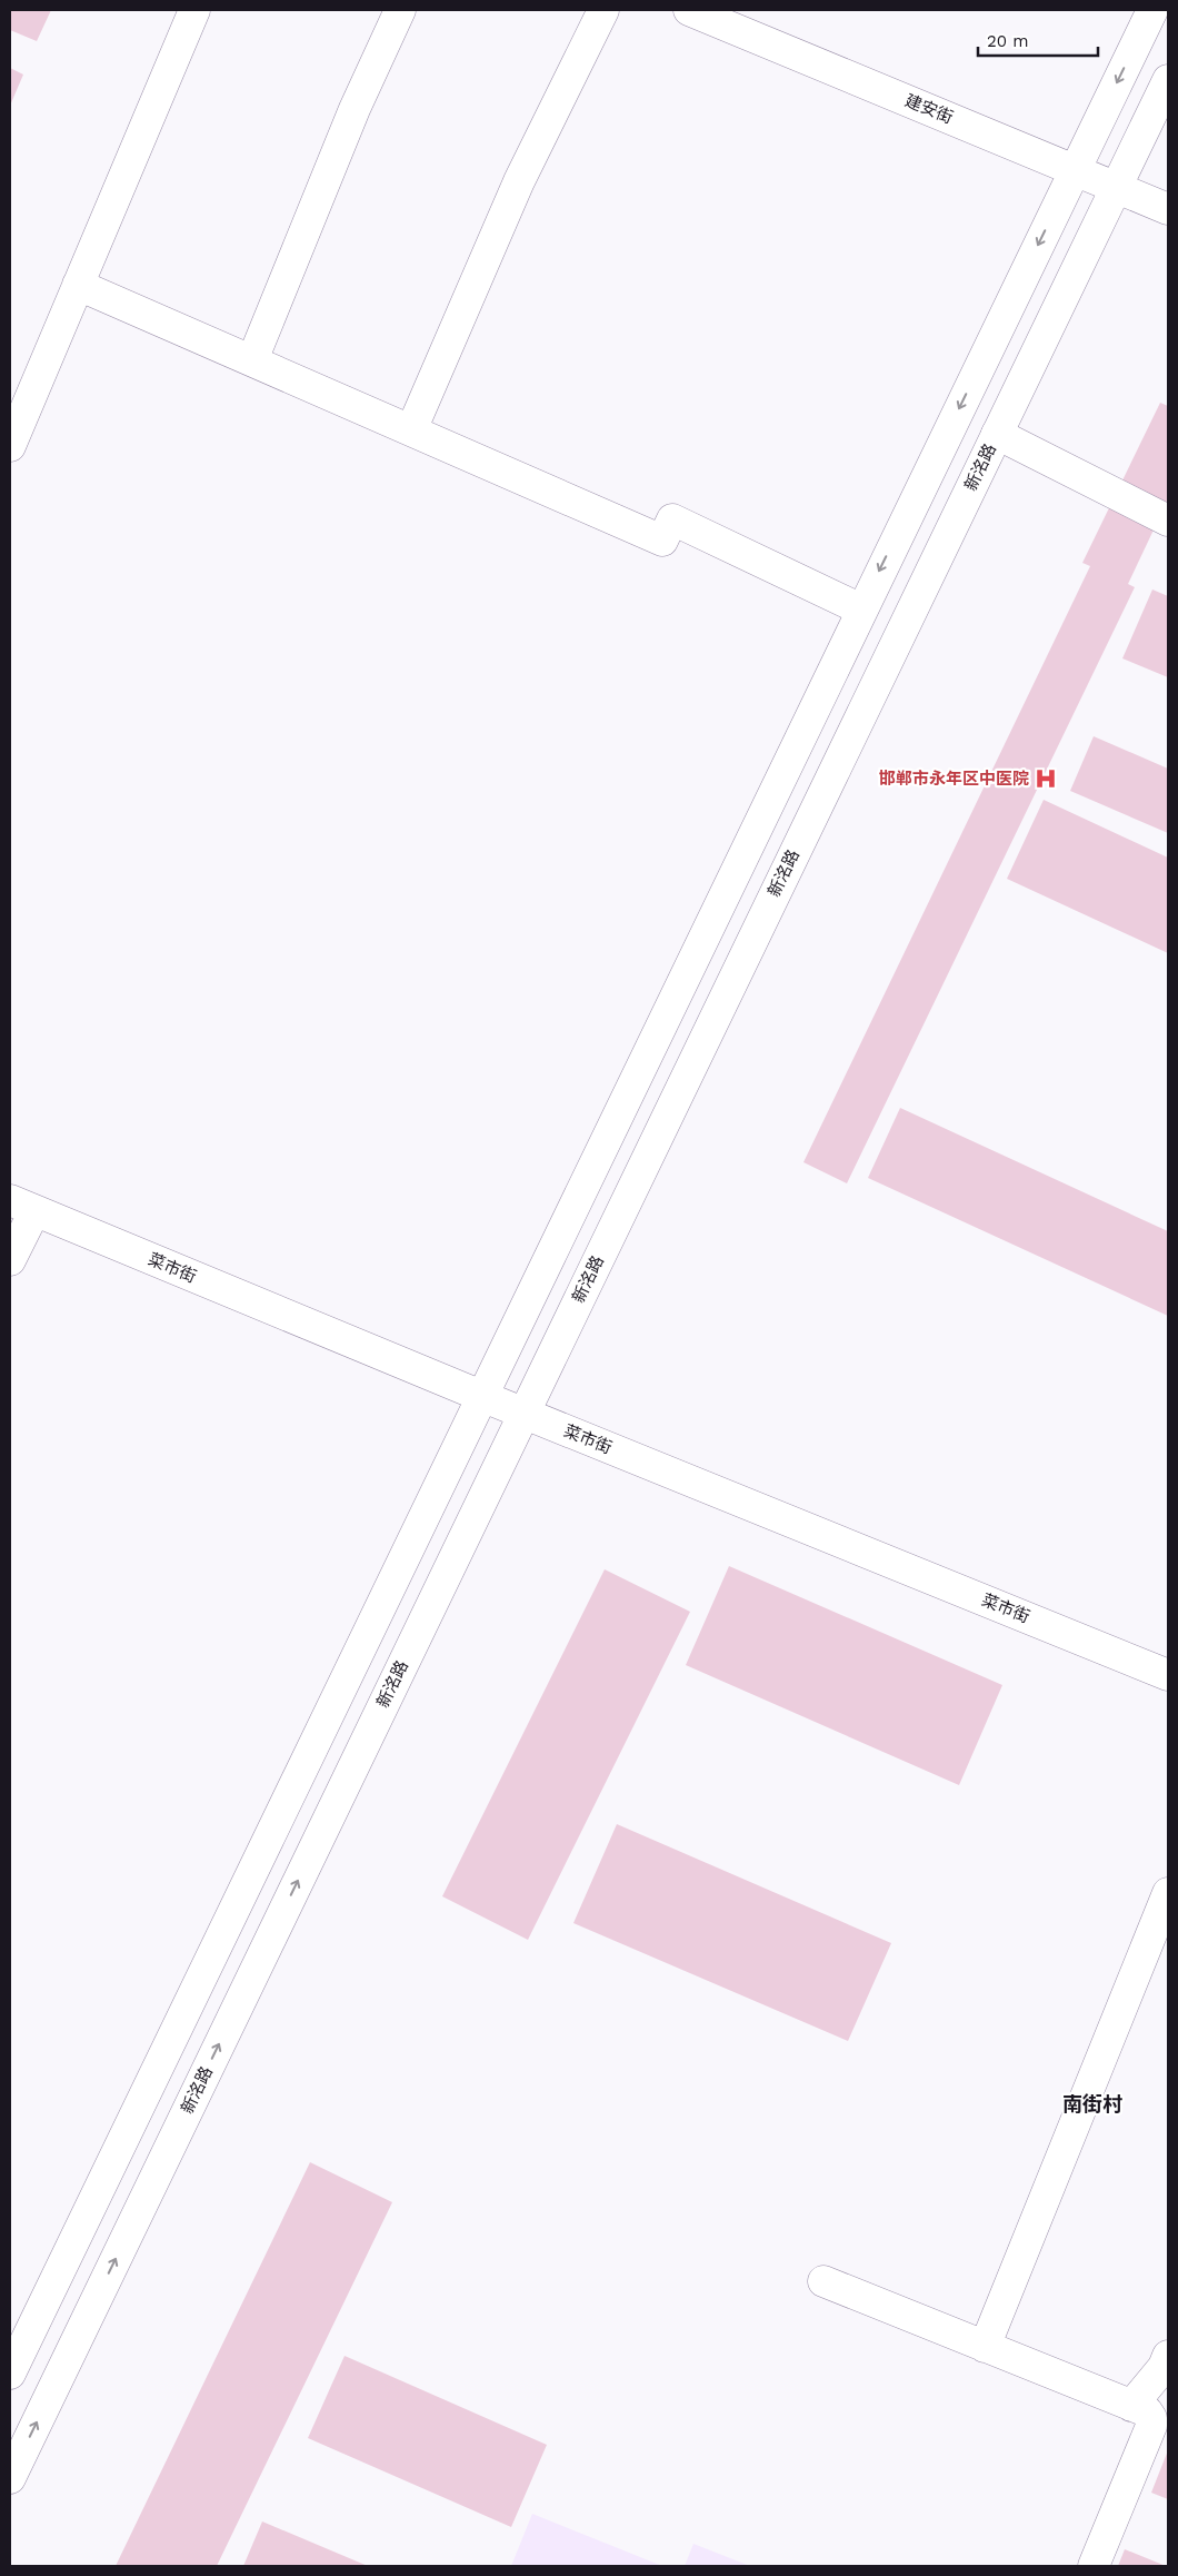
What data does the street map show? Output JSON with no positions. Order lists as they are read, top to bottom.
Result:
{
  "streets": {
    "main road": ["建安街", "新洺路", "菜市街"]
  },
  "crossings": [
    ["建安街", "新洺路"],
    ["新洺路", "菜市街"]
  ],
  "districts": ["南街村"],
  "places": {
    "hospital": ["邯郸市永年区中医院"]
  },
  "scale_bar": "20 m"
}
